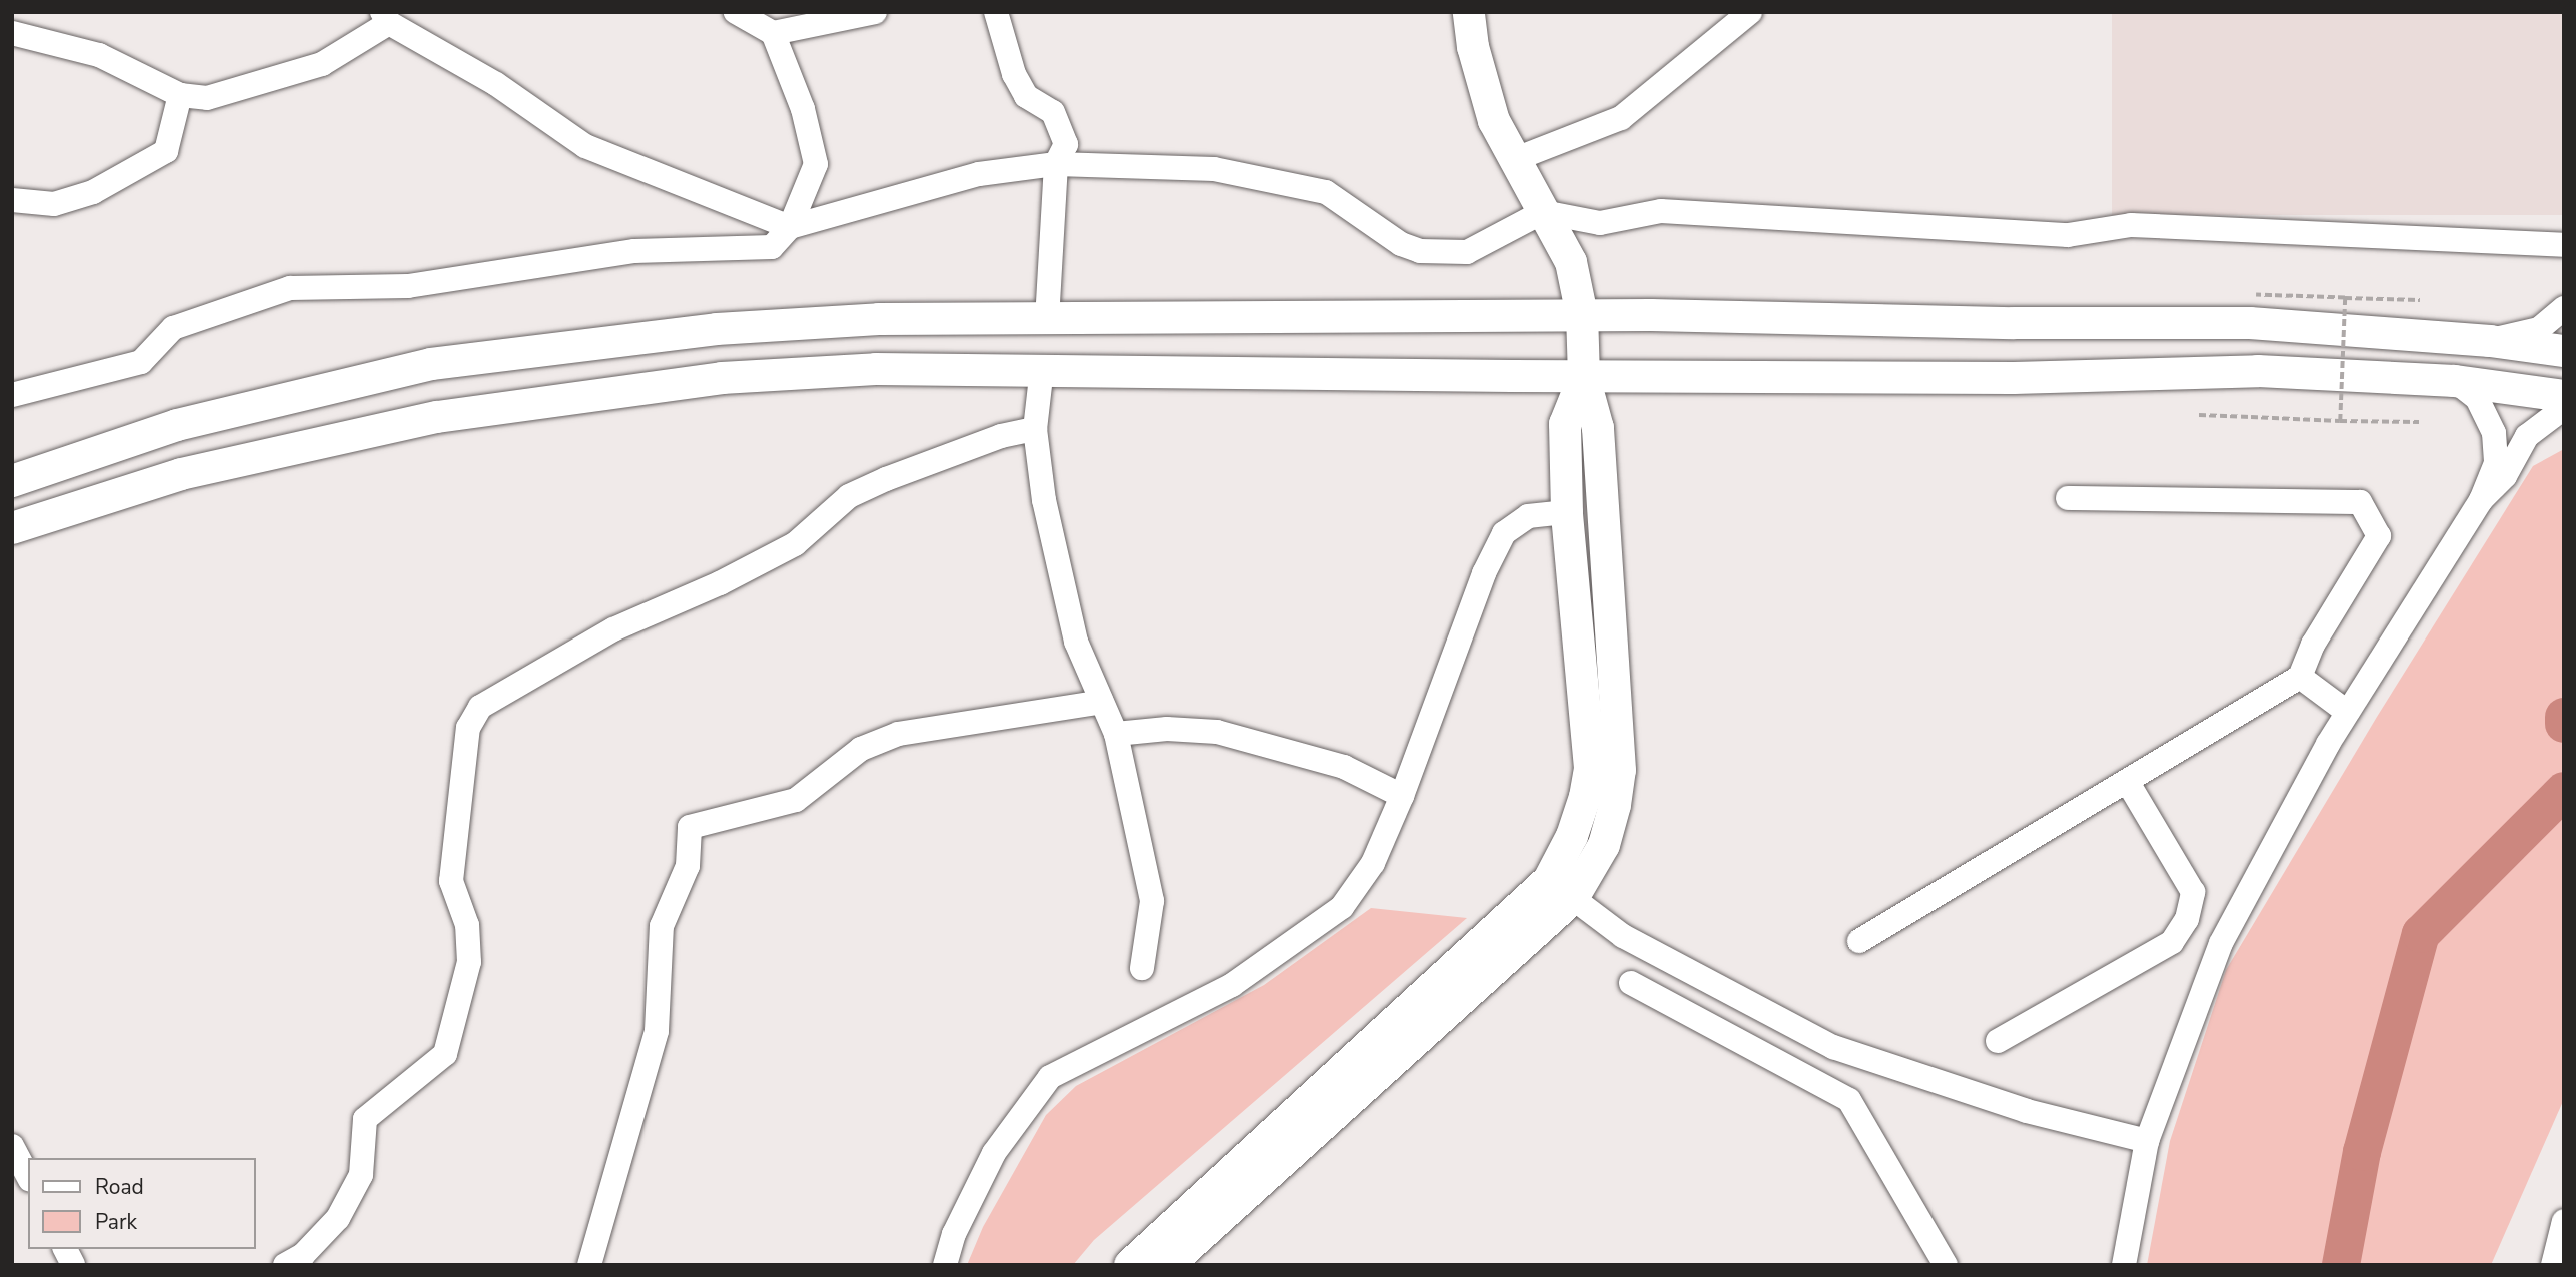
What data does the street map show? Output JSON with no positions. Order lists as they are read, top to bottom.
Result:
{
  "legend": ["Road", "Park"]
}
